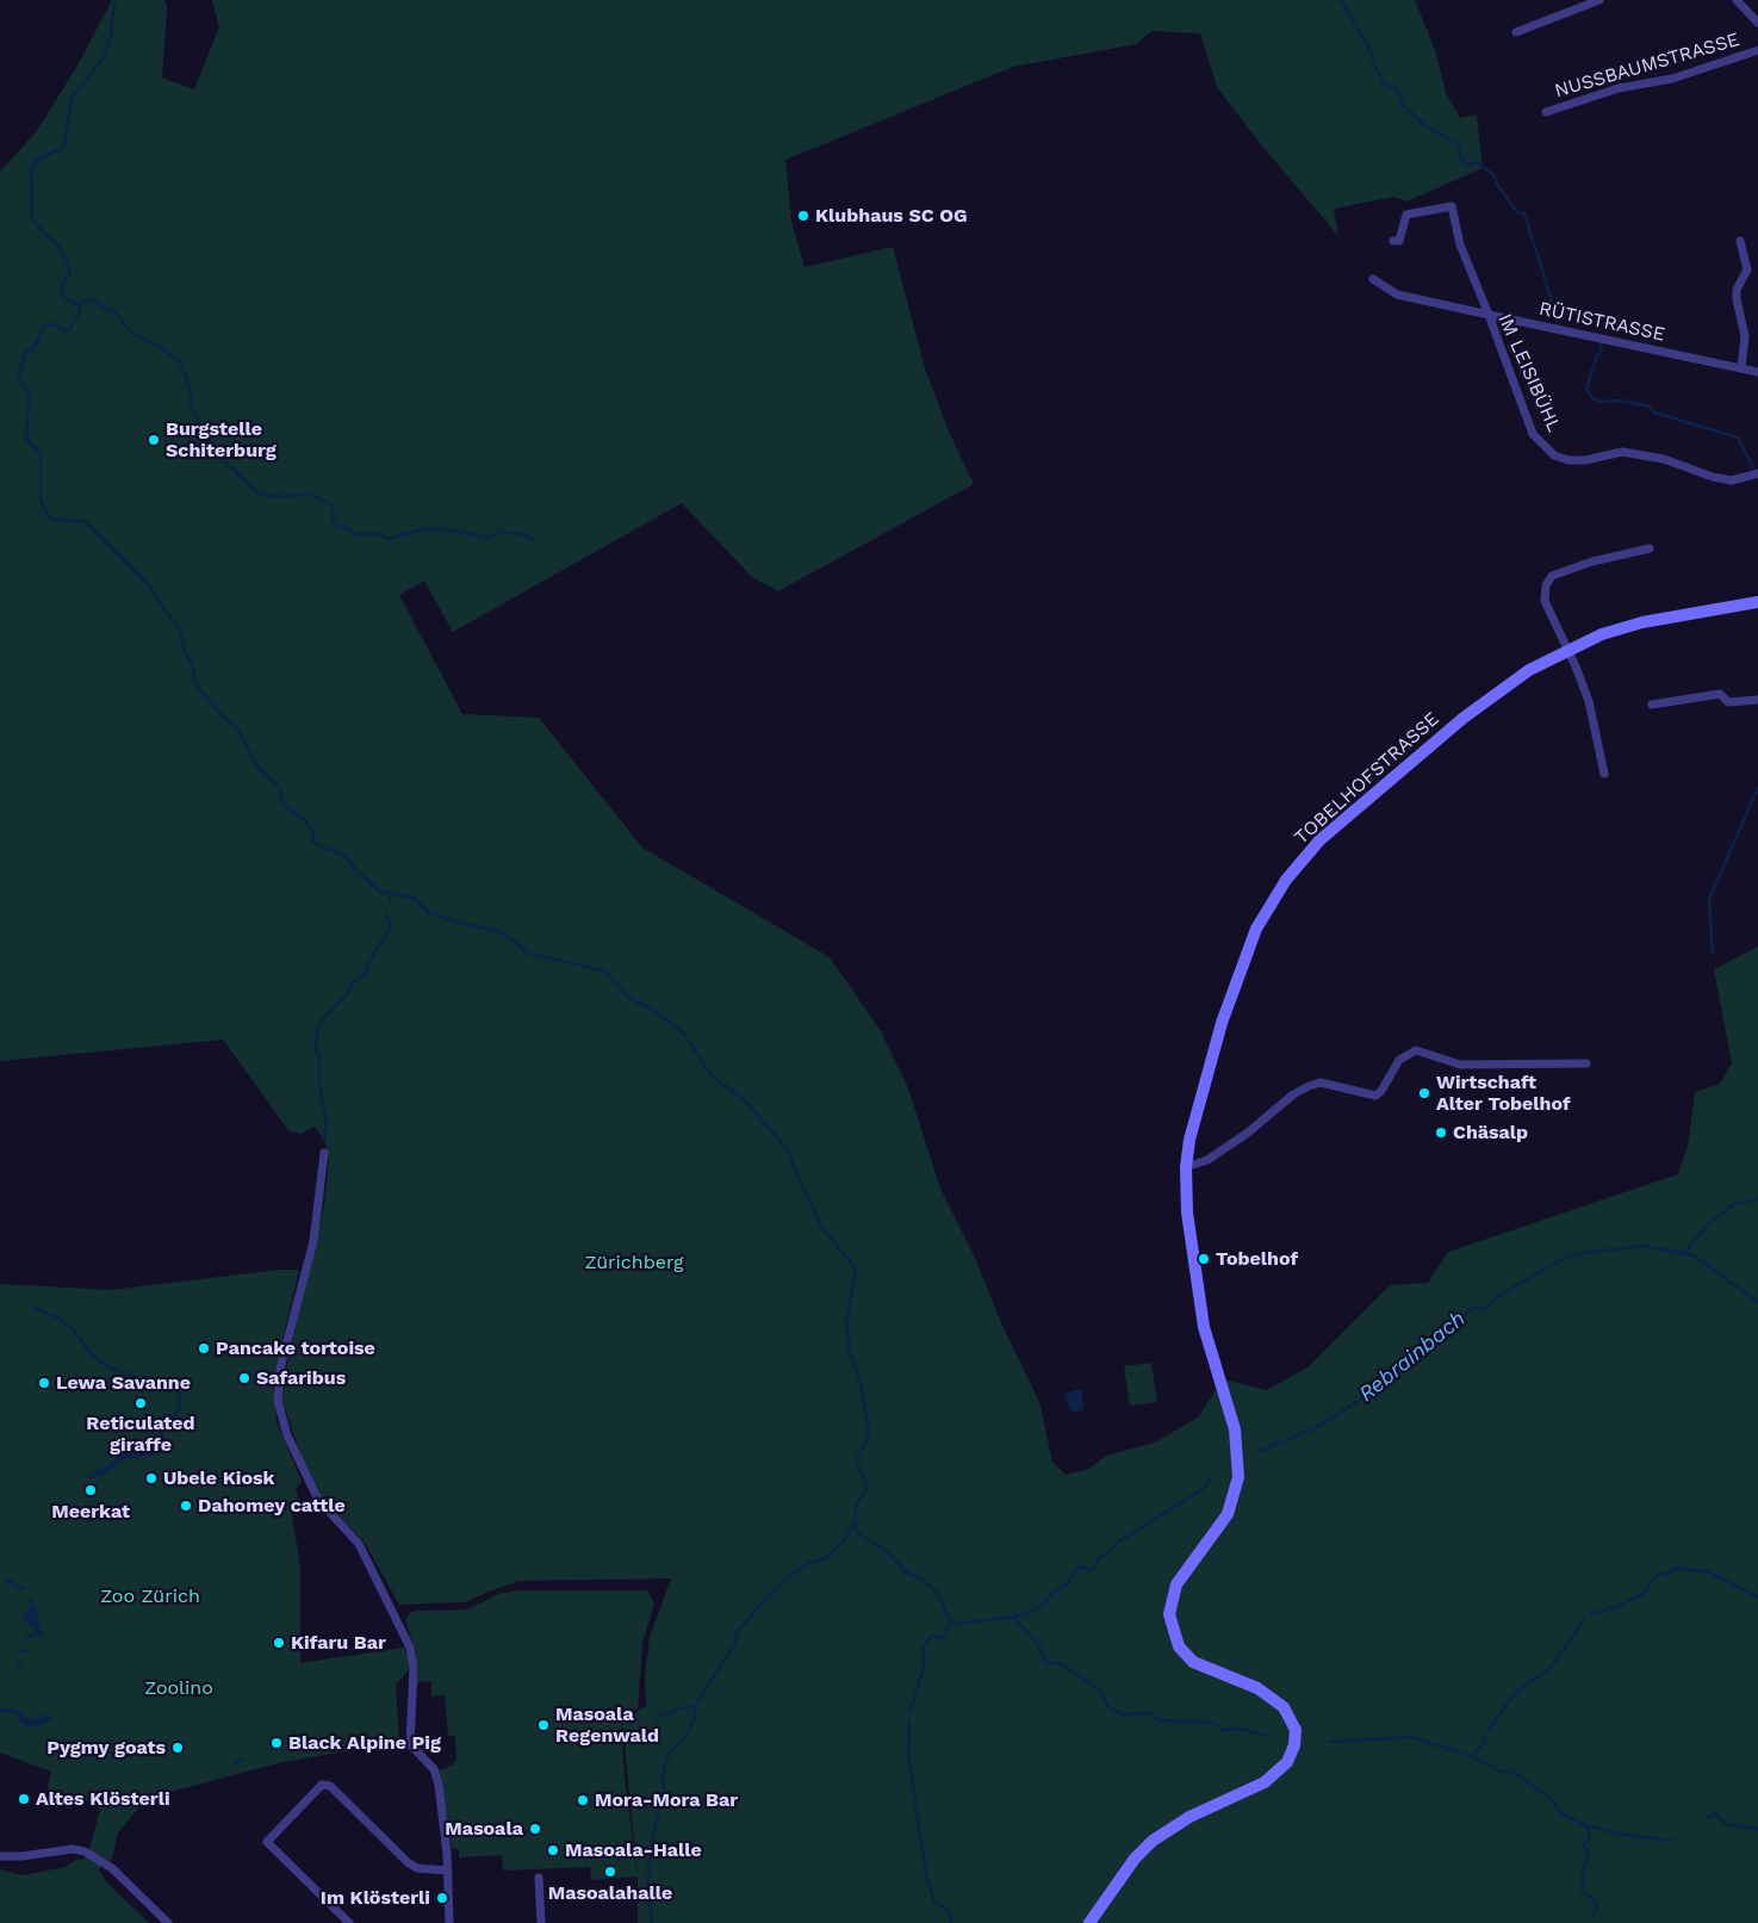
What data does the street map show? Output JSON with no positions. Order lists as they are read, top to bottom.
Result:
{
  "streets": {
    "main road": ["TOBELHOFSTRASSE"],
    "street": ["NUSSBAUMSTRASSE", "RÜTISTRASSE", "IM LEISIBÜHL"]
  },
  "crossings": [
    ["RÜTISTRASSE", "IM LEISIBÜHL"]
  ],
  "water": ["Rebrainbach"],
  "parks": ["Zürichberg", "Zoo Zürich", "Zoolino"],
  "places": [
    "Klubhaus SC OG",
    "Burgstelle Schiterburg",
    "Wirtschaft Alter Tobelhof",
    "Chäsalp",
    "Tobelhof",
    "Pancake tortoise",
    "Safaribus",
    "Lewa Savanne",
    "Reticulated giraffe",
    "Ubele Kiosk",
    "Meerkat",
    "Dahomey cattle",
    "Kifaru Bar",
    "Masoala Regenwald",
    "Black Alpine Pig",
    "Pygmy goats",
    "Altes Klösterli",
    "Mora-Mora Bar",
    "Masoala",
    "Masoala-Halle",
    "Masoalahalle",
    "Im Klösterli"
  ]
}
